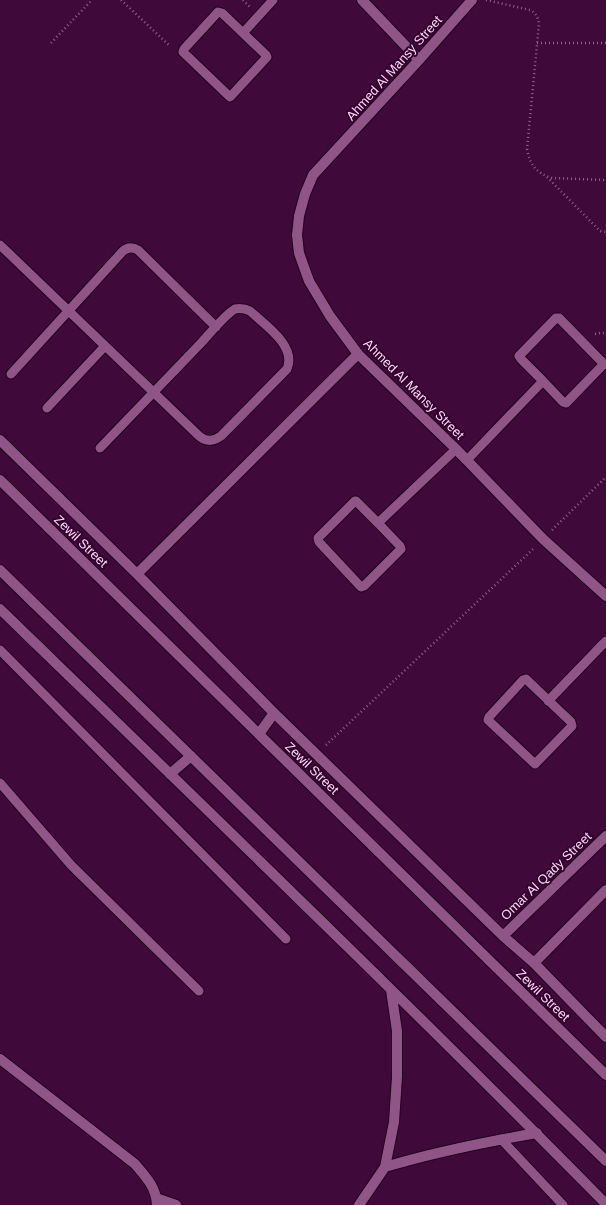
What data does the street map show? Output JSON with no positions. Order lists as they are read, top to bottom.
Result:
{
  "streets": {
    "street": ["Ahmed Al Mansy Street", "Zewil Street", "Omar Al Qady Street"]
  }
}
